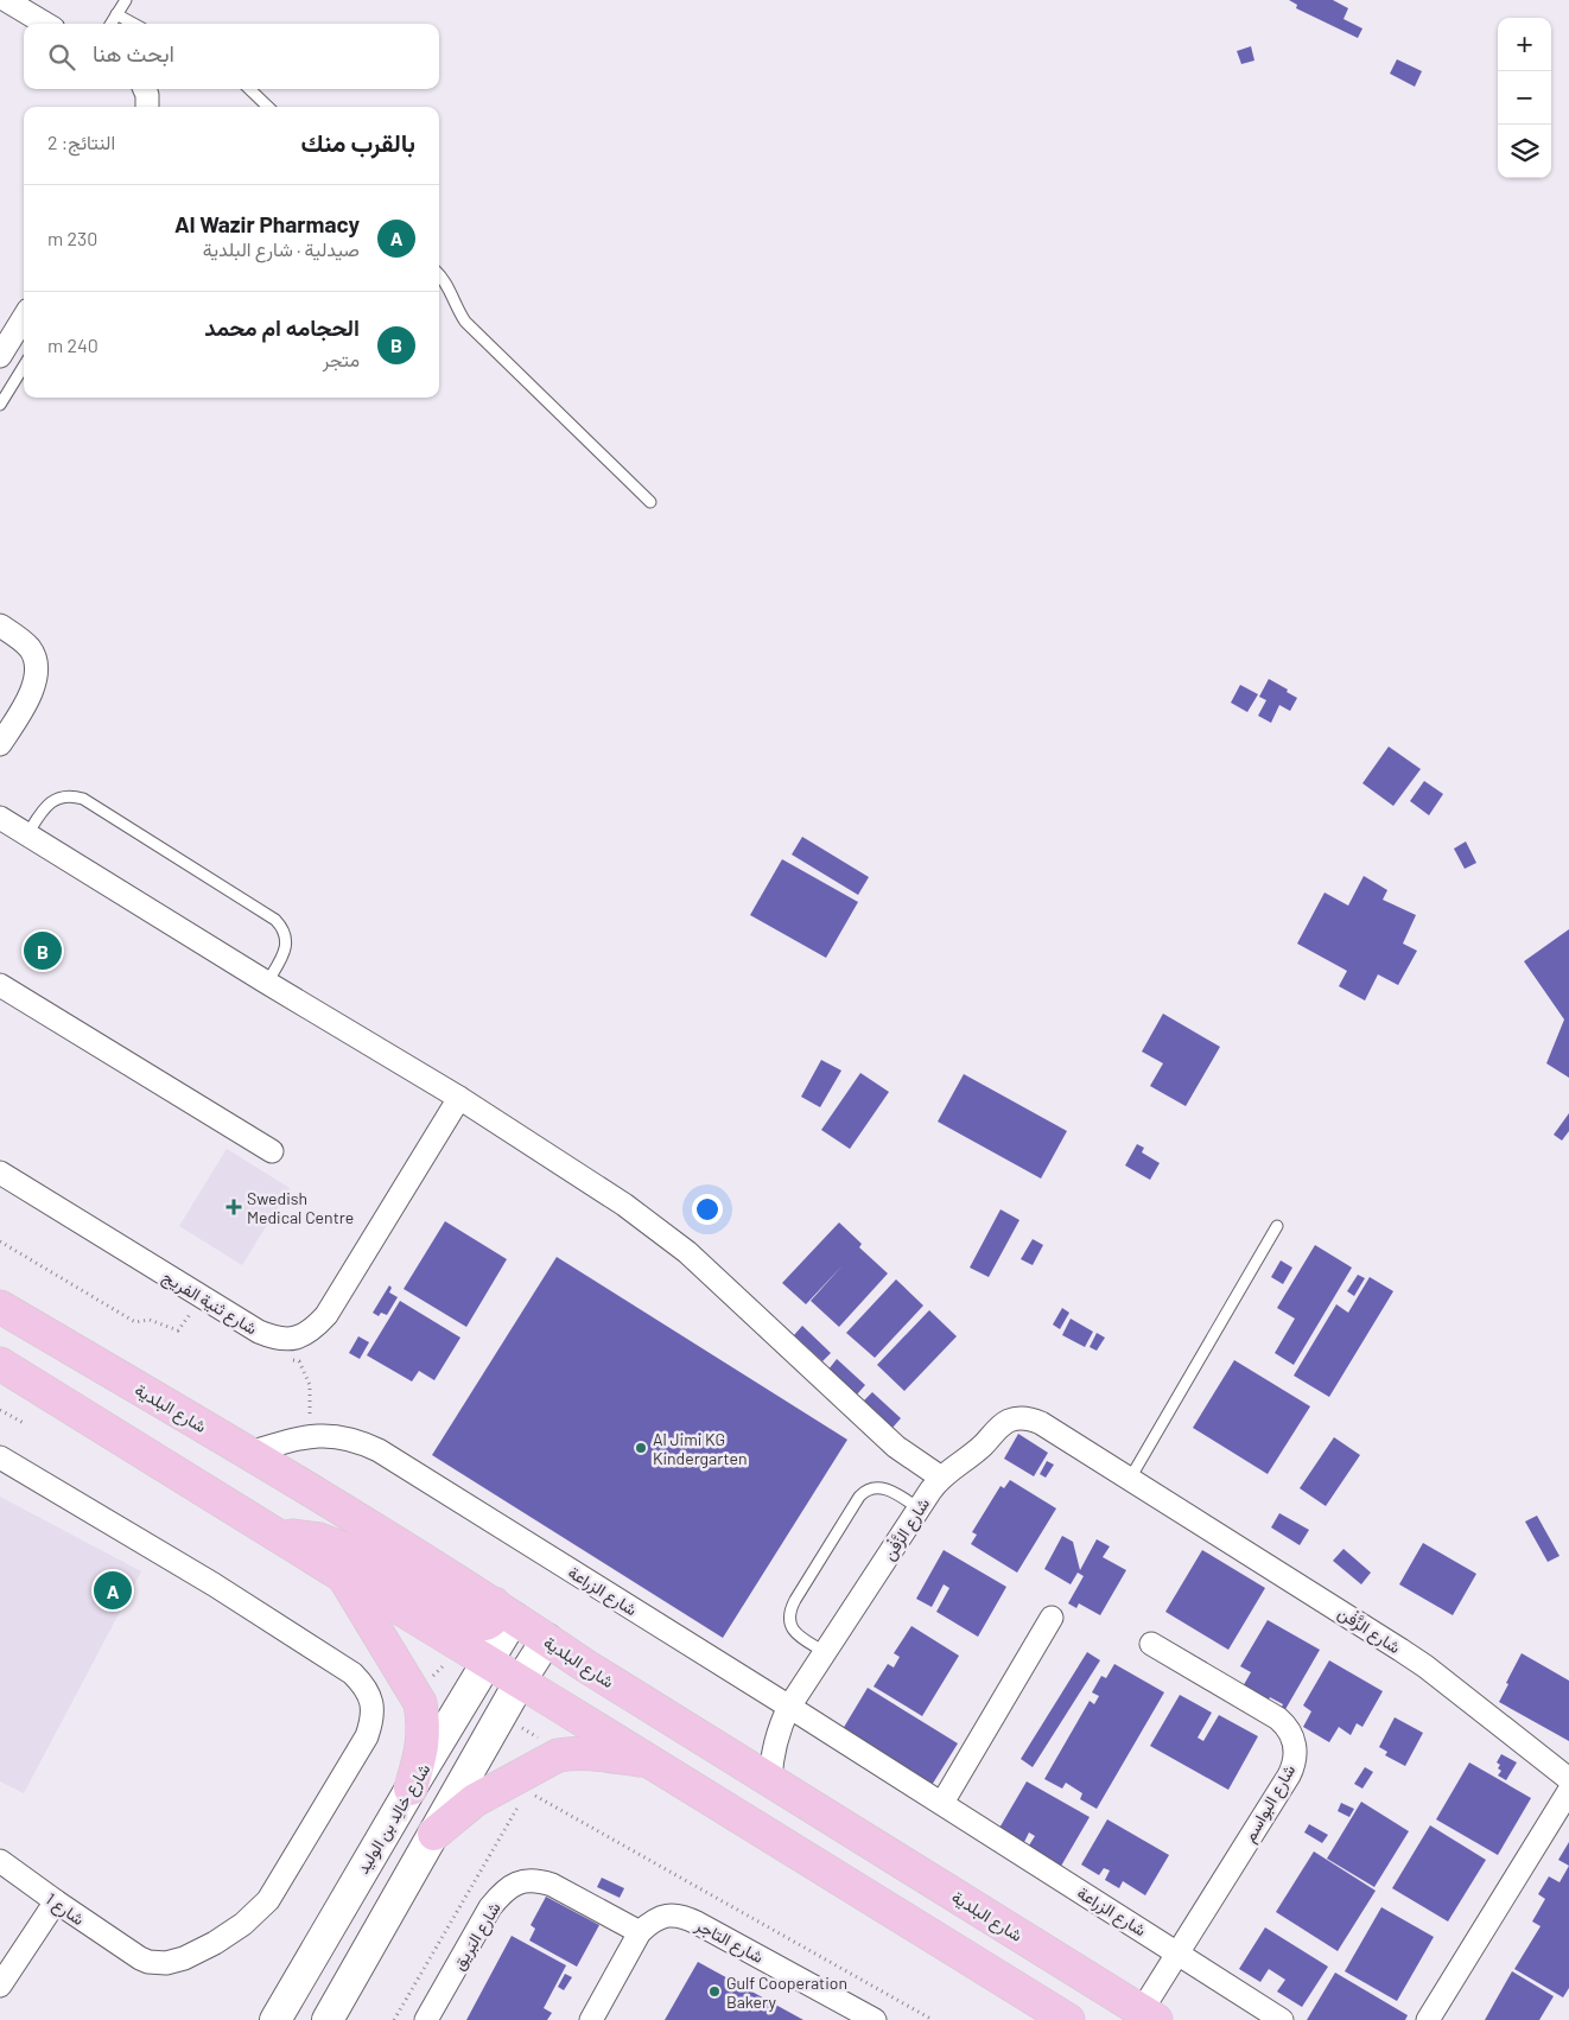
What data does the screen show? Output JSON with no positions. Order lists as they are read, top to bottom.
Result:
{
  "streets": {
    "main road": ["شارع البلدية"],
    "street": [
      "شارع ثنية الفريج",
      "شارع الزَّفْن",
      "شارع الزراعة",
      "شارع البواسم",
      "شارع خالِد بن الوليد",
      "شارع 1",
      "شارع البَريق",
      "شارع التاجر"
    ]
  },
  "crossings": [
    ["شارع البلدية", "شارع الزَّفْن"],
    ["شارع البلدية", "شارع الزراعة"],
    ["شارع البلدية", "شارع البواسم"],
    ["شارع البلدية", "شارع خالِد بن الوليد"],
    ["شارع الزَّفْن", "شارع الزراعة"],
    ["شارع الزراعة", "شارع البواسم"],
    ["شارع البَريق", "شارع التاجر"]
  ],
  "places": {
    "health": ["Swedish Medical Centre"],
    "other": ["Al Jimi KG Kindergarten", "Gulf Cooperation Bakery"]
  },
  "page": {
    "map_buttons": ["+", "−"],
    "search": "ابحث هنا",
    "heading": ["بالقرب منك", "النتائج: 2"],
    "list": [
      {
        "mark": "A",
        "name": "Al Wazir Pharmacy",
        "note": "صيدلية · شارع البلدية",
        "value": "230 m"
      },
      {
        "mark": "B",
        "name": "الحجامه ام محمد",
        "note": "متجر",
        "value": "240 m"
      }
    ],
    "pins": ["B", "A"]
  }
}
